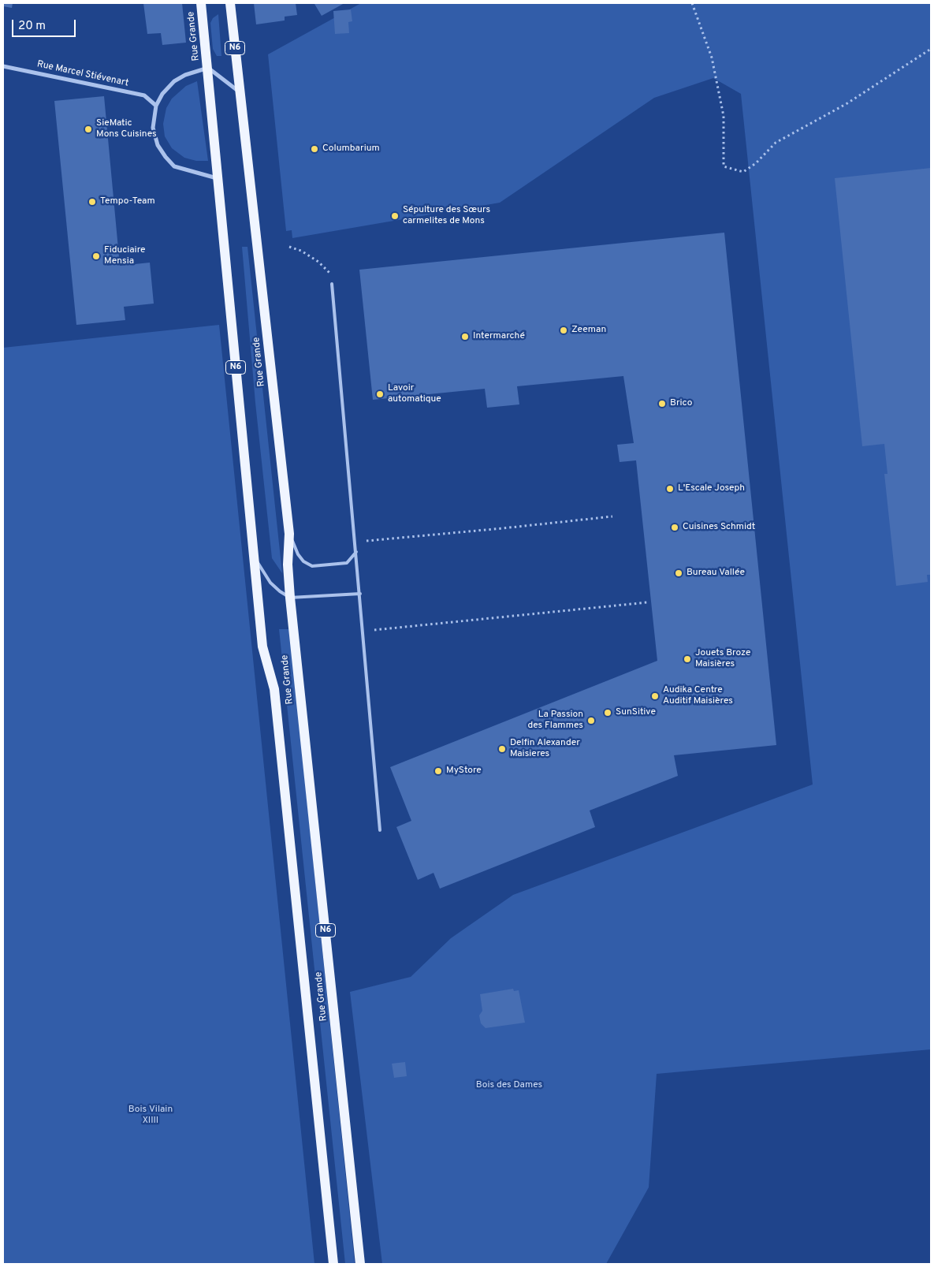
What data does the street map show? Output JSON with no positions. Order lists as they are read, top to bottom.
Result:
{
  "streets": {
    "main road": ["Rue Grande", "N6"],
    "street": ["Rue Marcel Stiévenart"]
  },
  "crossings": [
    ["Rue Grande", "Rue Marcel Stiévenart"]
  ],
  "parks": ["Bois des Dames", "Bois Vilain XIIII"],
  "places": [
    "SieMatic Mons Cuisines",
    "Columbarium",
    "Tempo-Team",
    "Sépulture des Sœurs carmelites de Mons",
    "Fiduciaire Mensia",
    "Zeeman",
    "Intermarché",
    "Lavoir automatique",
    "Brico",
    "L'Escale Joseph",
    "Cuisines Schmidt",
    "Bureau Vallée",
    "Jouets Broze Maisières",
    "Audika Centre Auditif Maisières",
    "SunSitive",
    "La Passion des Flammes",
    "Delfin Alexander Maisieres",
    "MyStore"
  ],
  "scale_bar": "20 m"
}
